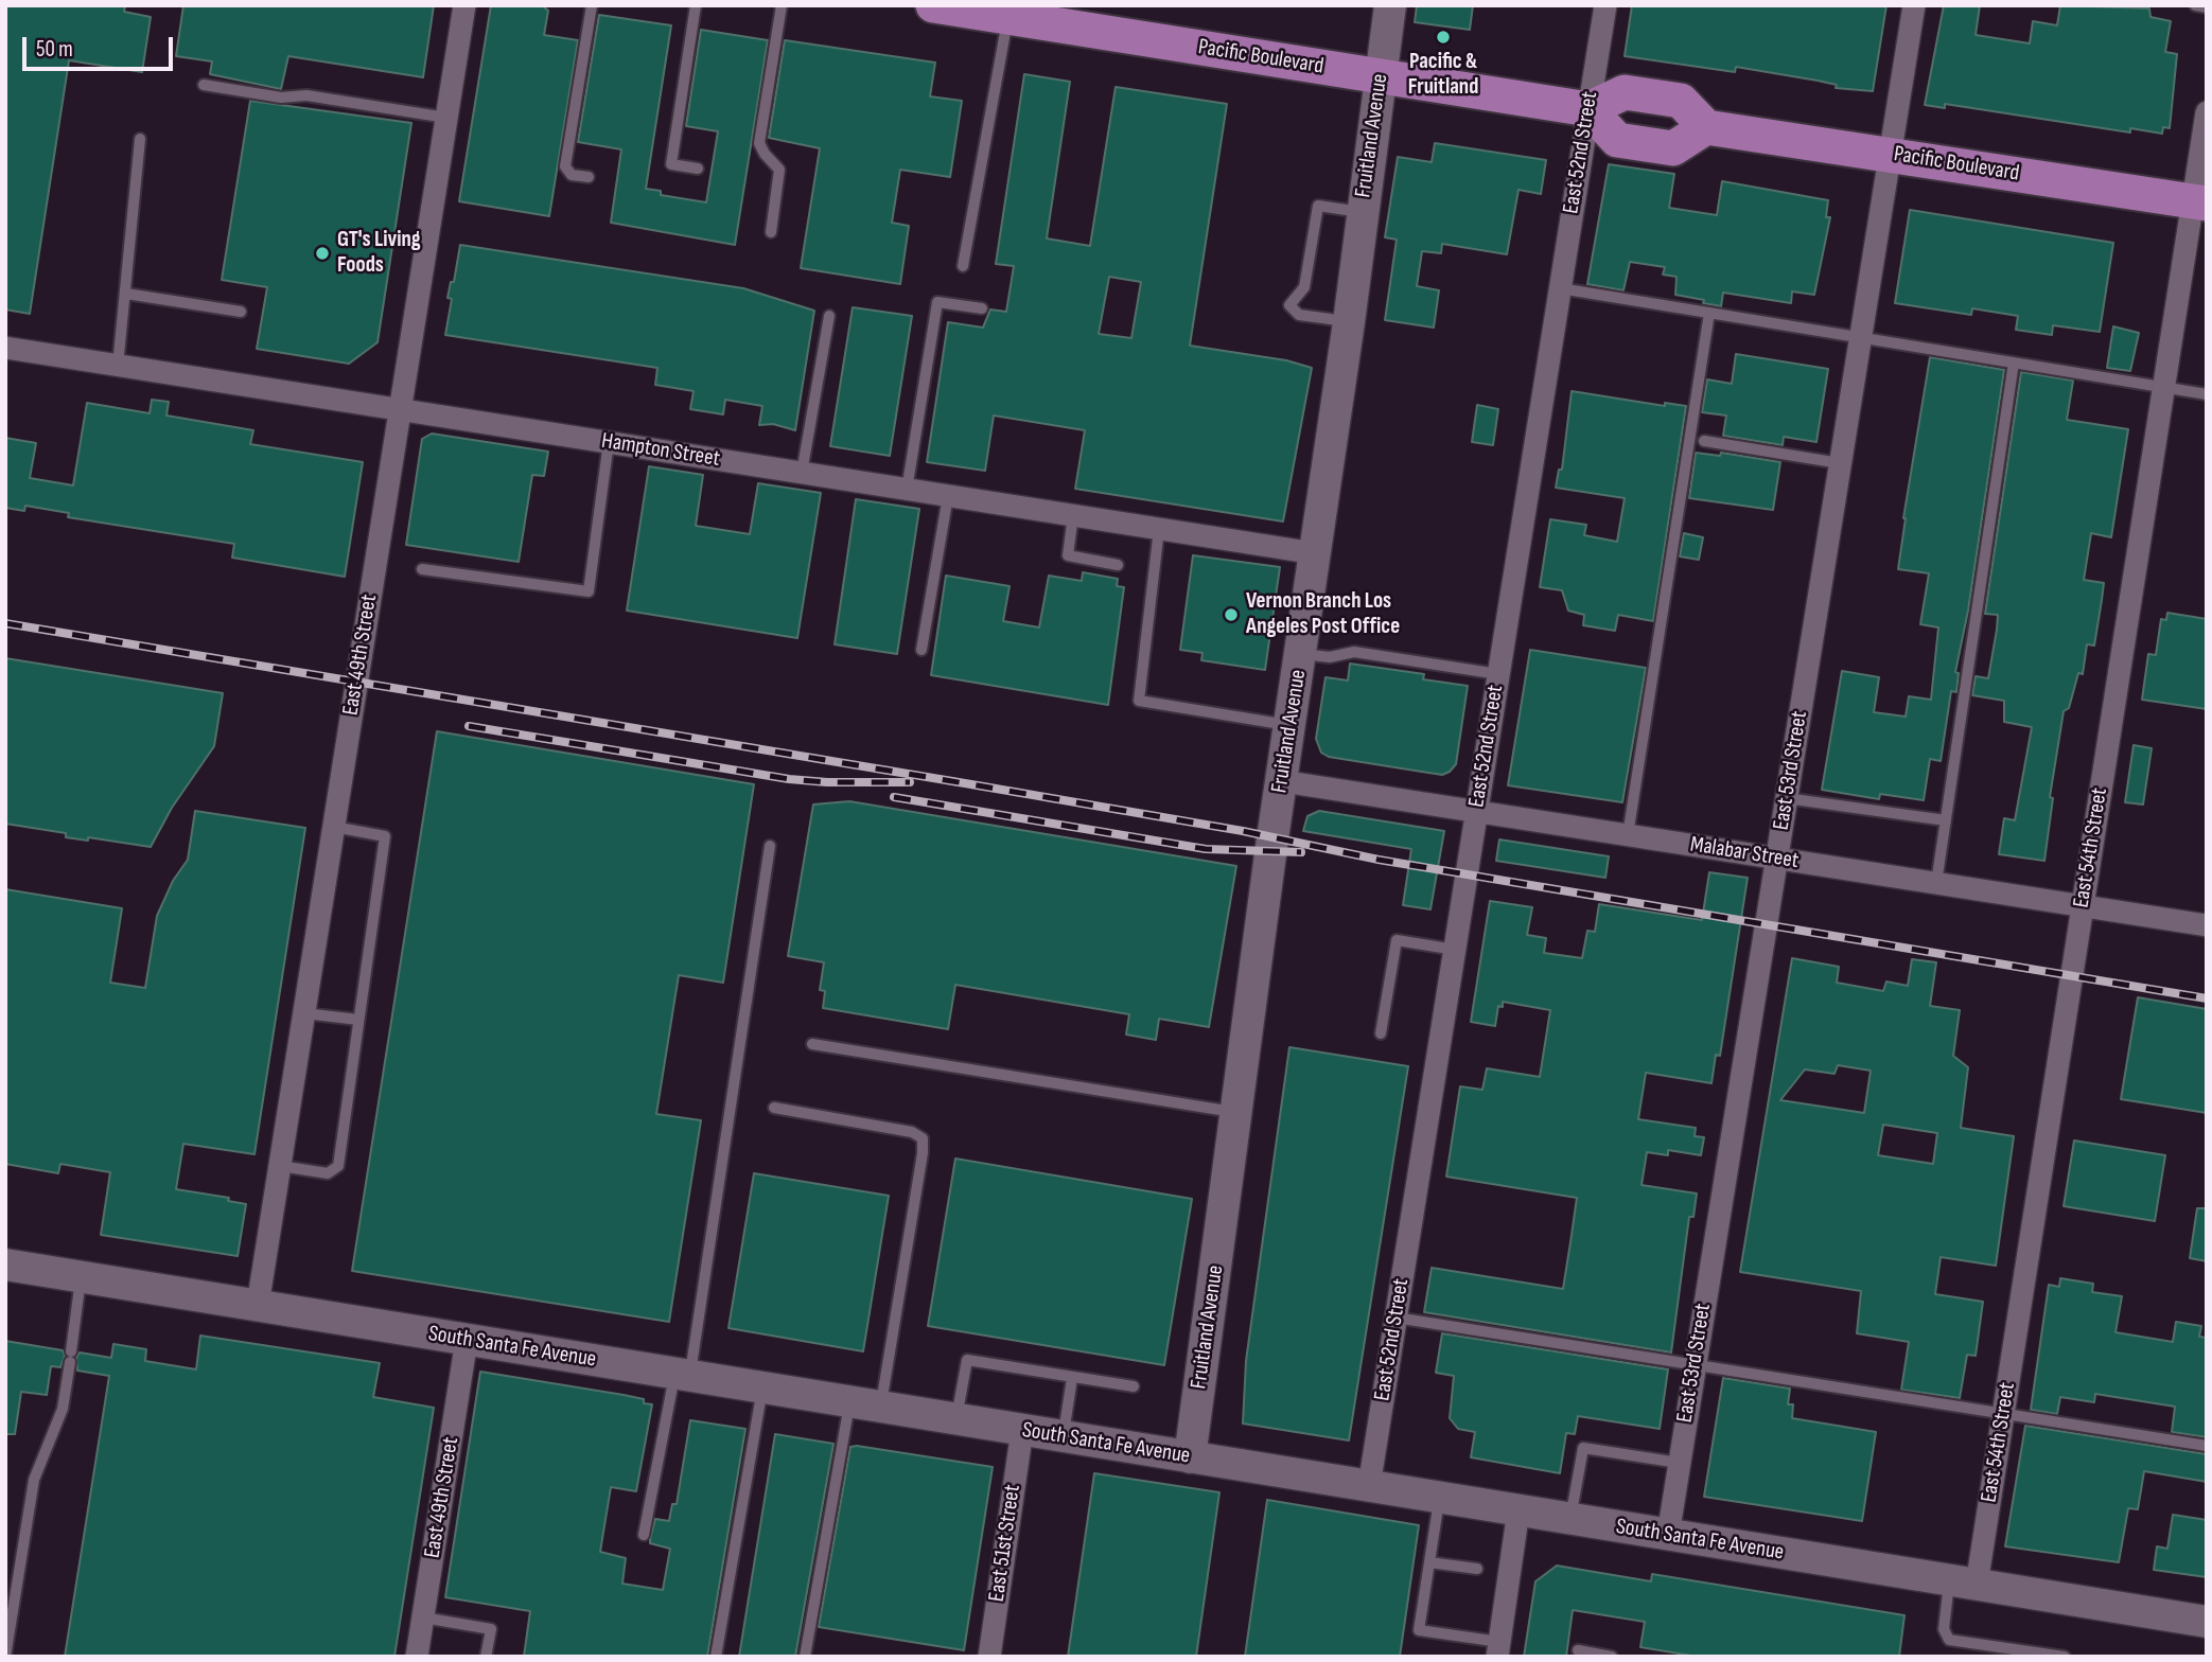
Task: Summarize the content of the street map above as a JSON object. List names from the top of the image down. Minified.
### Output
{"streets":{"main road":["Pacific Boulevard","Fruitland Avenue","South Santa Fe Avenue"],"street":["East 52nd Street","Hampton Street","East 49th Street","East 53rd Street","East 54th Street","Malabar Street","East 51st Street"]},"crossings":[["Pacific Boulevard","Fruitland Avenue"],["Pacific Boulevard","East 52nd Street"],["Pacific Boulevard","East 53rd Street"],["Pacific Boulevard","East 54th Street"],["Fruitland Avenue","Hampton Street"],["Fruitland Avenue","Malabar Street"],["Fruitland Avenue","South Santa Fe Avenue"],["East 52nd Street","Malabar Street"],["East 52nd Street","South Santa Fe Avenue"],["Hampton Street","East 49th Street"],["East 49th Street","South Santa Fe Avenue"],["East 53rd Street","Malabar Street"],["East 53rd Street","South Santa Fe Avenue"],["East 54th Street","Malabar Street"],["East 54th Street","South Santa Fe Avenue"],["South Santa Fe Avenue","East 51st Street"]],"places":["Pacific & Fruitland","GT's Living Foods","Vernon Branch Los Angeles Post Office"],"scale_bar":"50 m"}
